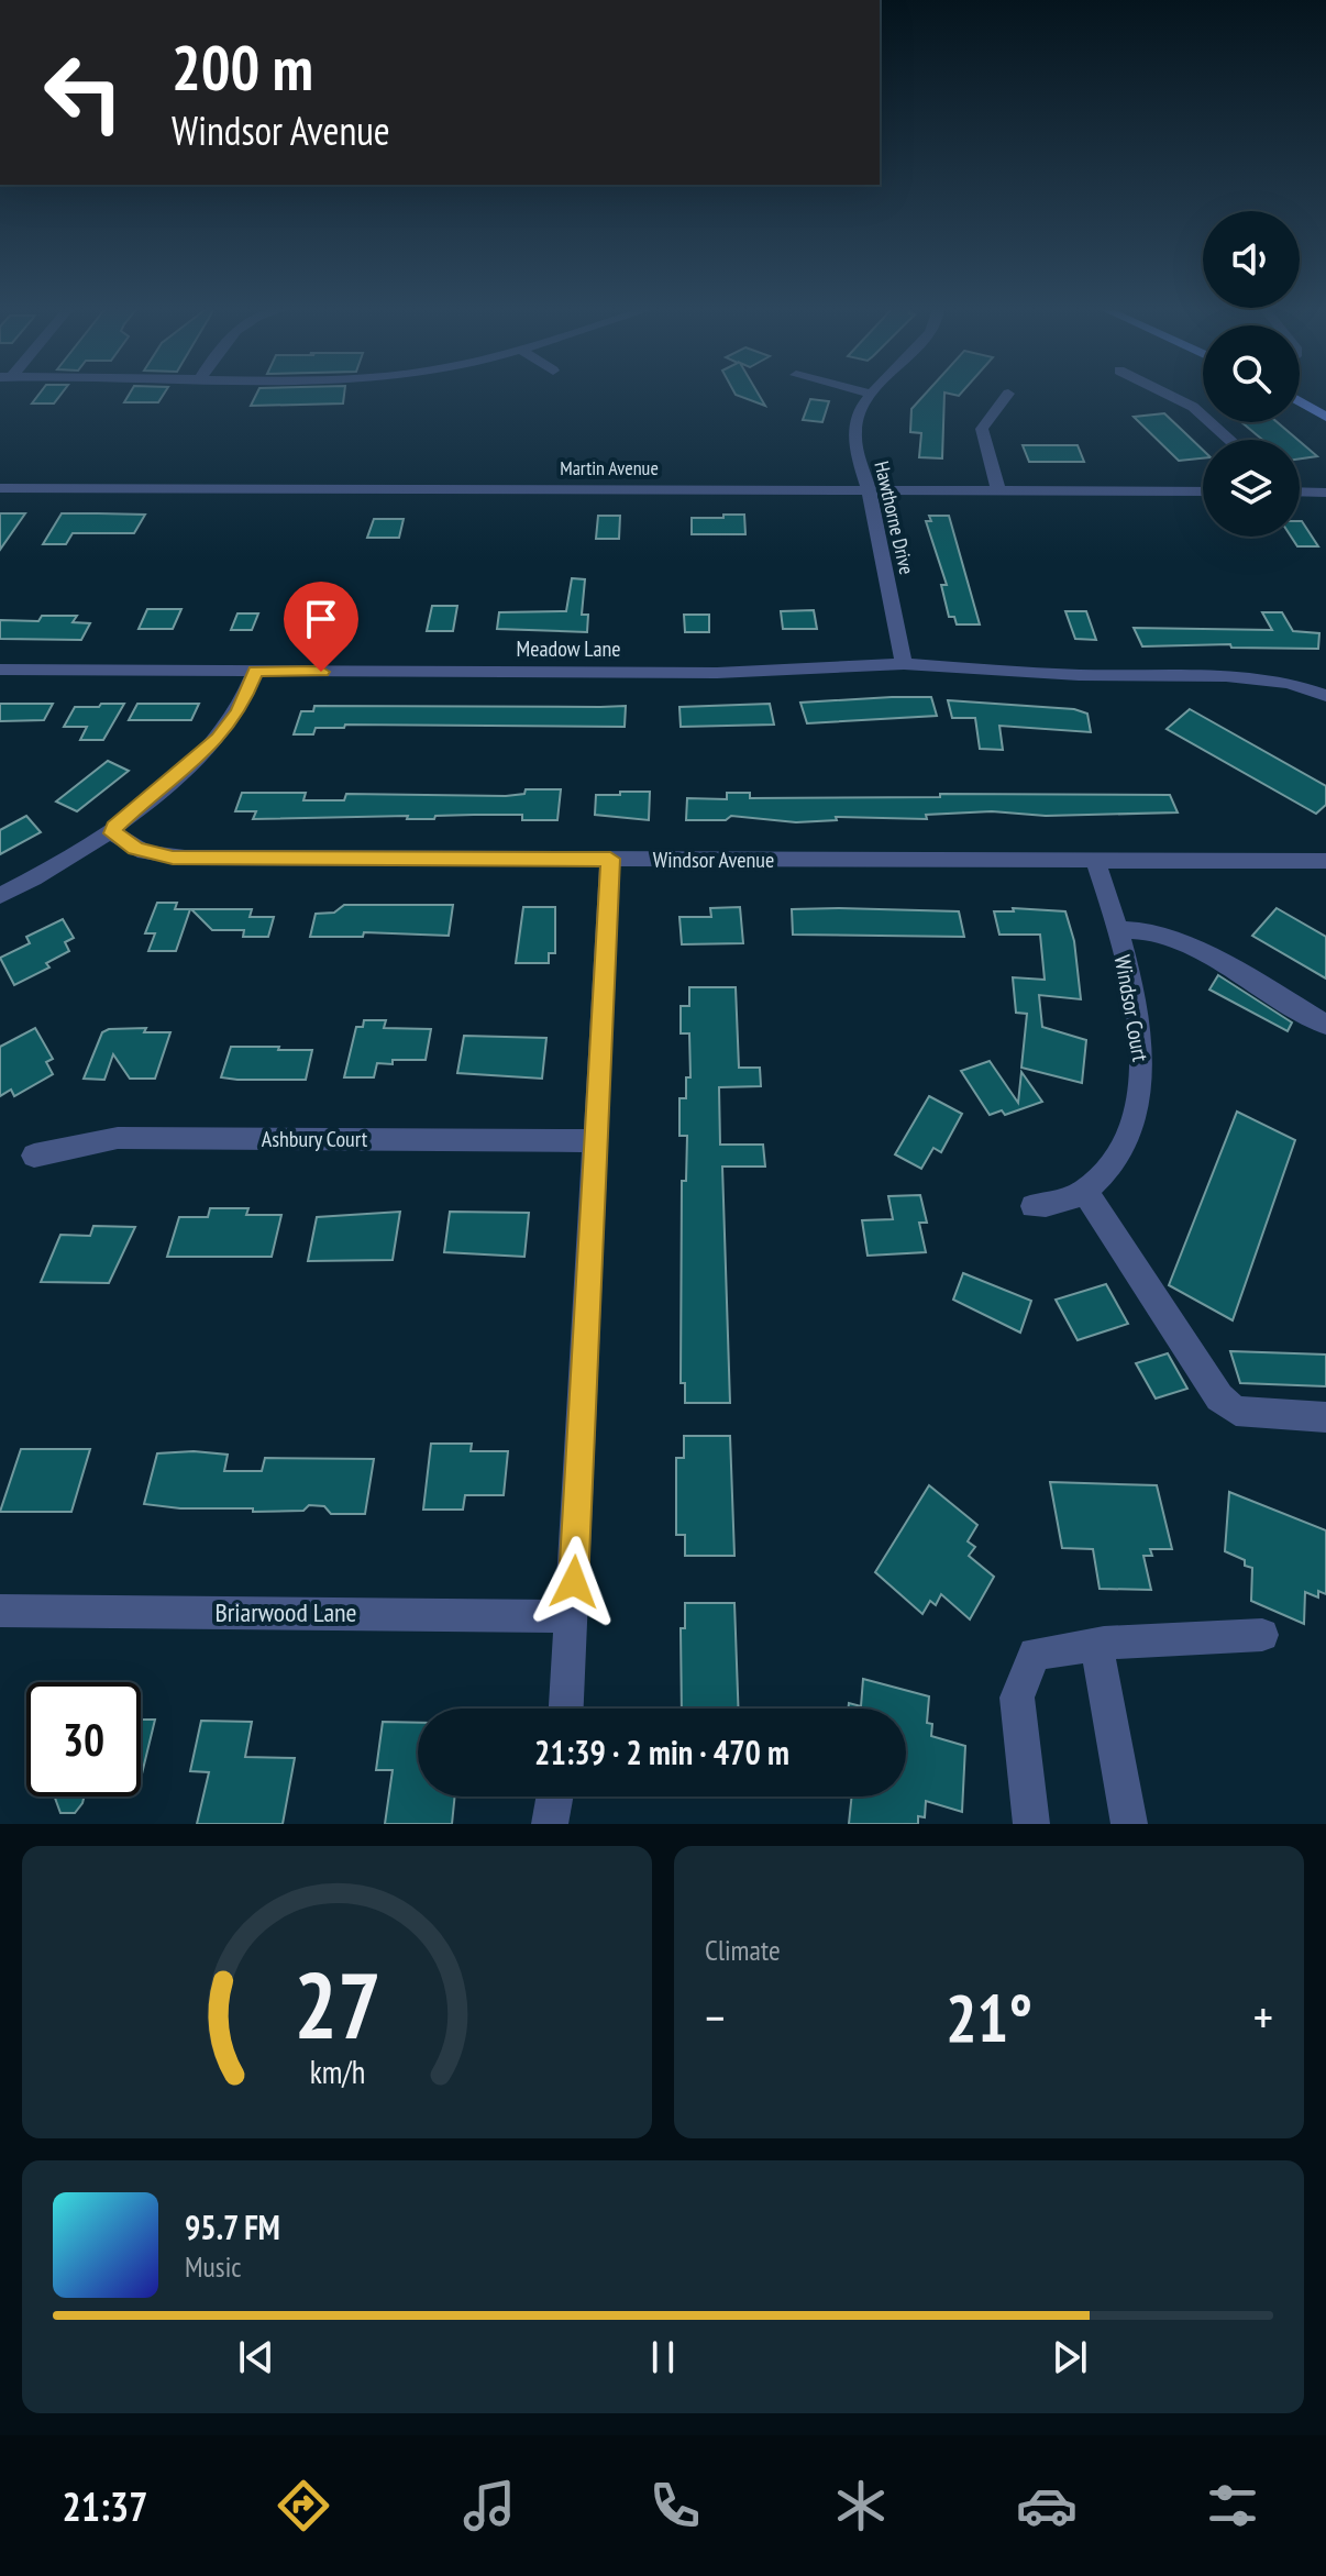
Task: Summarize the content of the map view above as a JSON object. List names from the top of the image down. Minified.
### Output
{"streets":{"street":["Martin Avenue","Hawthorne Drive","Meadow Lane","Windsor Avenue","Windsor Court","Ashbury Court","Briarwood Lane"]},"crossings":[["Martin Avenue","Hawthorne Drive"],["Hawthorne Drive","Meadow Lane"],["Windsor Avenue","Windsor Court"]],"page":{"turn":["200 m","Windsor Avenue"],"limit":"30","trip":"21:39 · 2 min · 470 m","tile":"Climate","heat":["−","21°","+"],"song":["95.7 FM","Music"],"tabs":"21:37","gauge":["27","km/h"]}}
